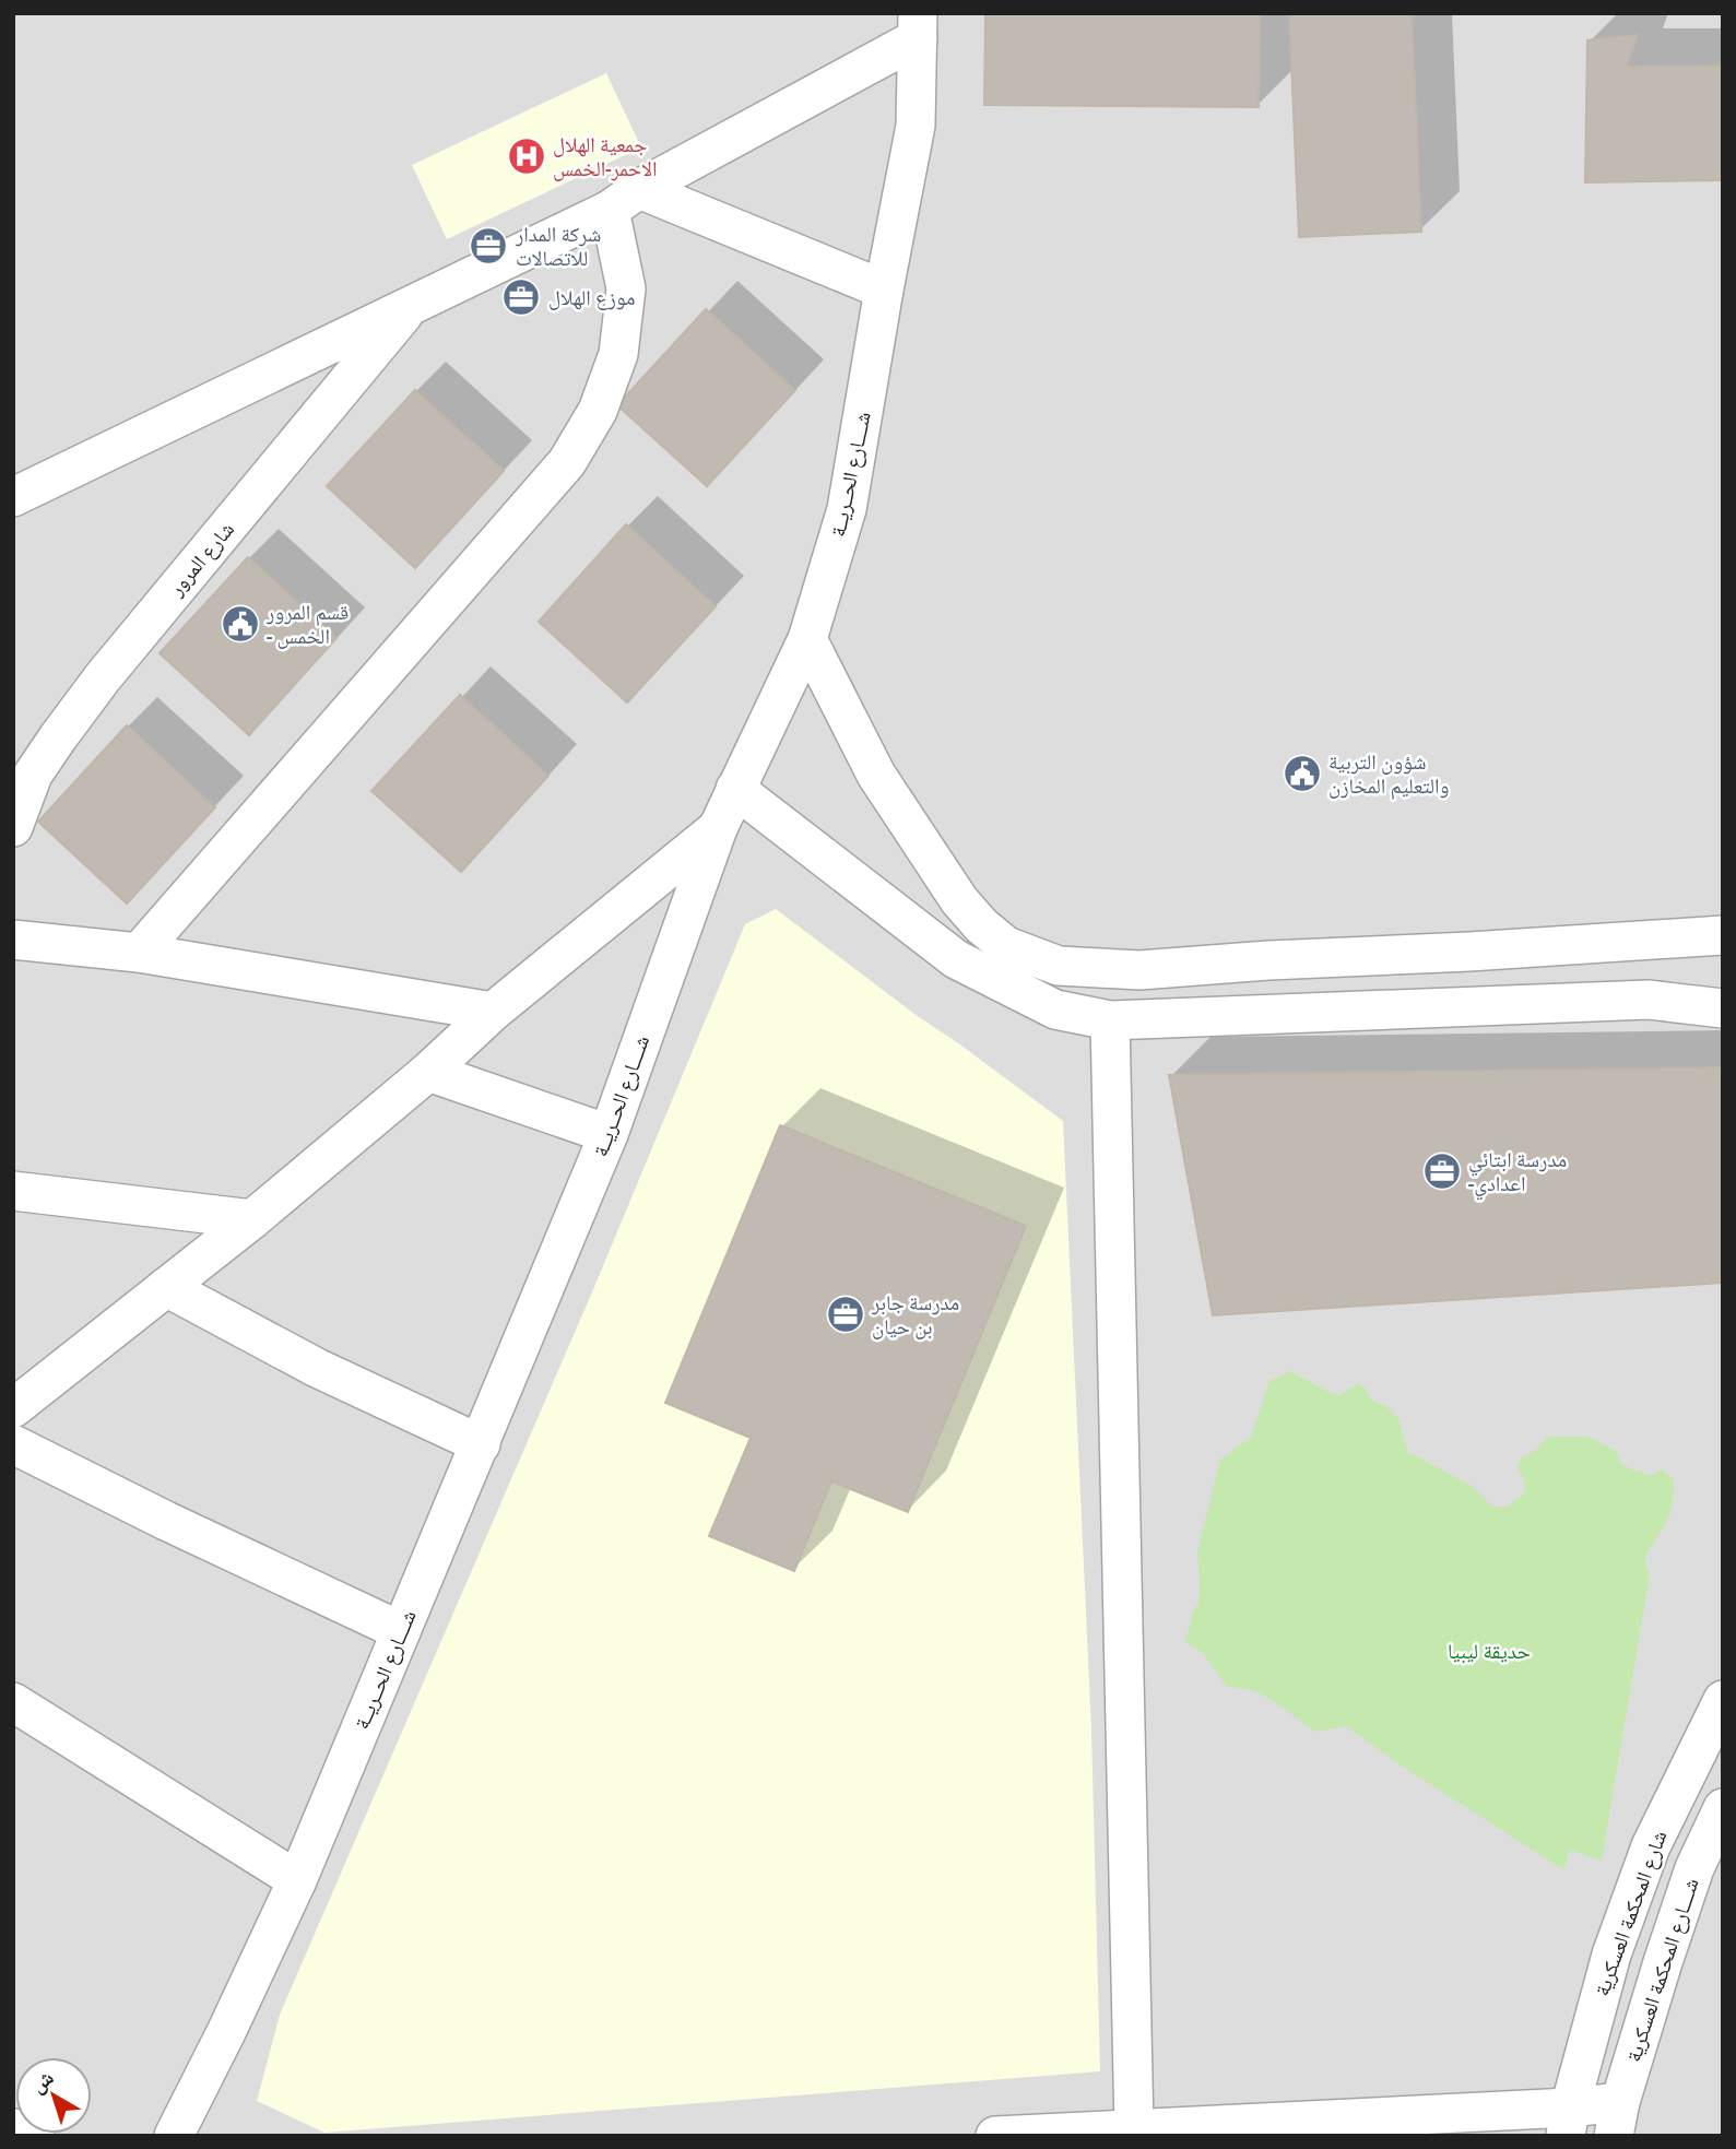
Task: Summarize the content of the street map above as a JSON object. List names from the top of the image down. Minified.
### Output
{"streets":{"street":["شــــارع الحــريــة","شارع المرور","شارع المحكمة العسكرية","شــــارع المحكمة العسكرية"]},"crossings":[["شــــارع الحــريــة","شارع المرور"]],"parks":["حديقة ليبيا"],"places":{"hospital":["جمعية الهلال الاحمر-الخمس"],"office":["شركة المدار للاتصالات","موزع الهلال","مدرسة ابتائي -اعدادي","مدرسة جابر بن حيان"],"public building":["قسم المرور - الخمس","شؤون التربية والتعليم المخازن"]},"north":"top left"}
